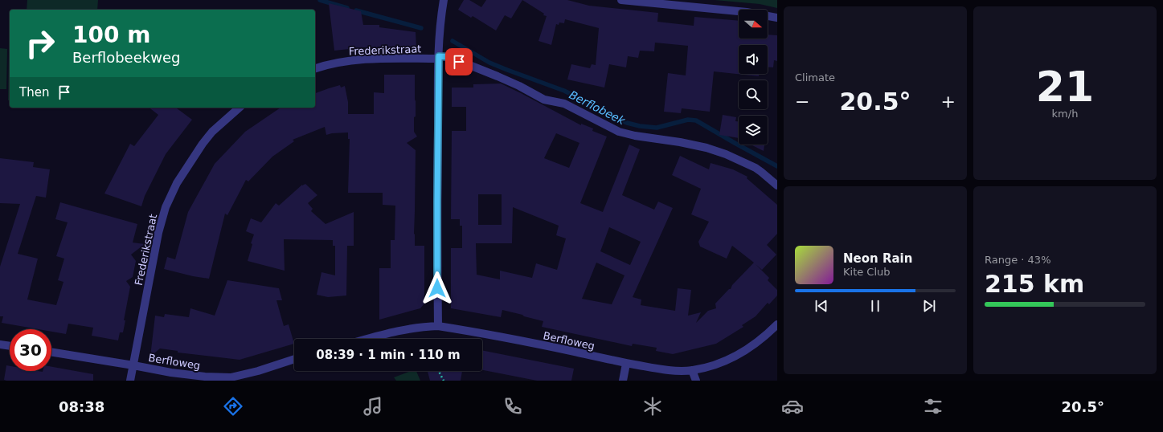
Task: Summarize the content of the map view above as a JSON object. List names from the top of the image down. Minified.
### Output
{"streets":{"street":["Frederikstraat","Berfloweg"]},"crossings":[["Frederikstraat","Berfloweg"]],"water":["Berflobeek"],"north":"right","page":{"tile":["Climate",["21","km/h"],["Range · 43%","215 km"]],"turn":["100 m","Berflobeekweg"],"then":"Then","heat":["−","20.5°","+"],"song":["Neon Rain","Kite Club"],"limit":"30","trip":"08:39 · 1 min · 110 m","tabs":["08:38","20.5°"]}}
